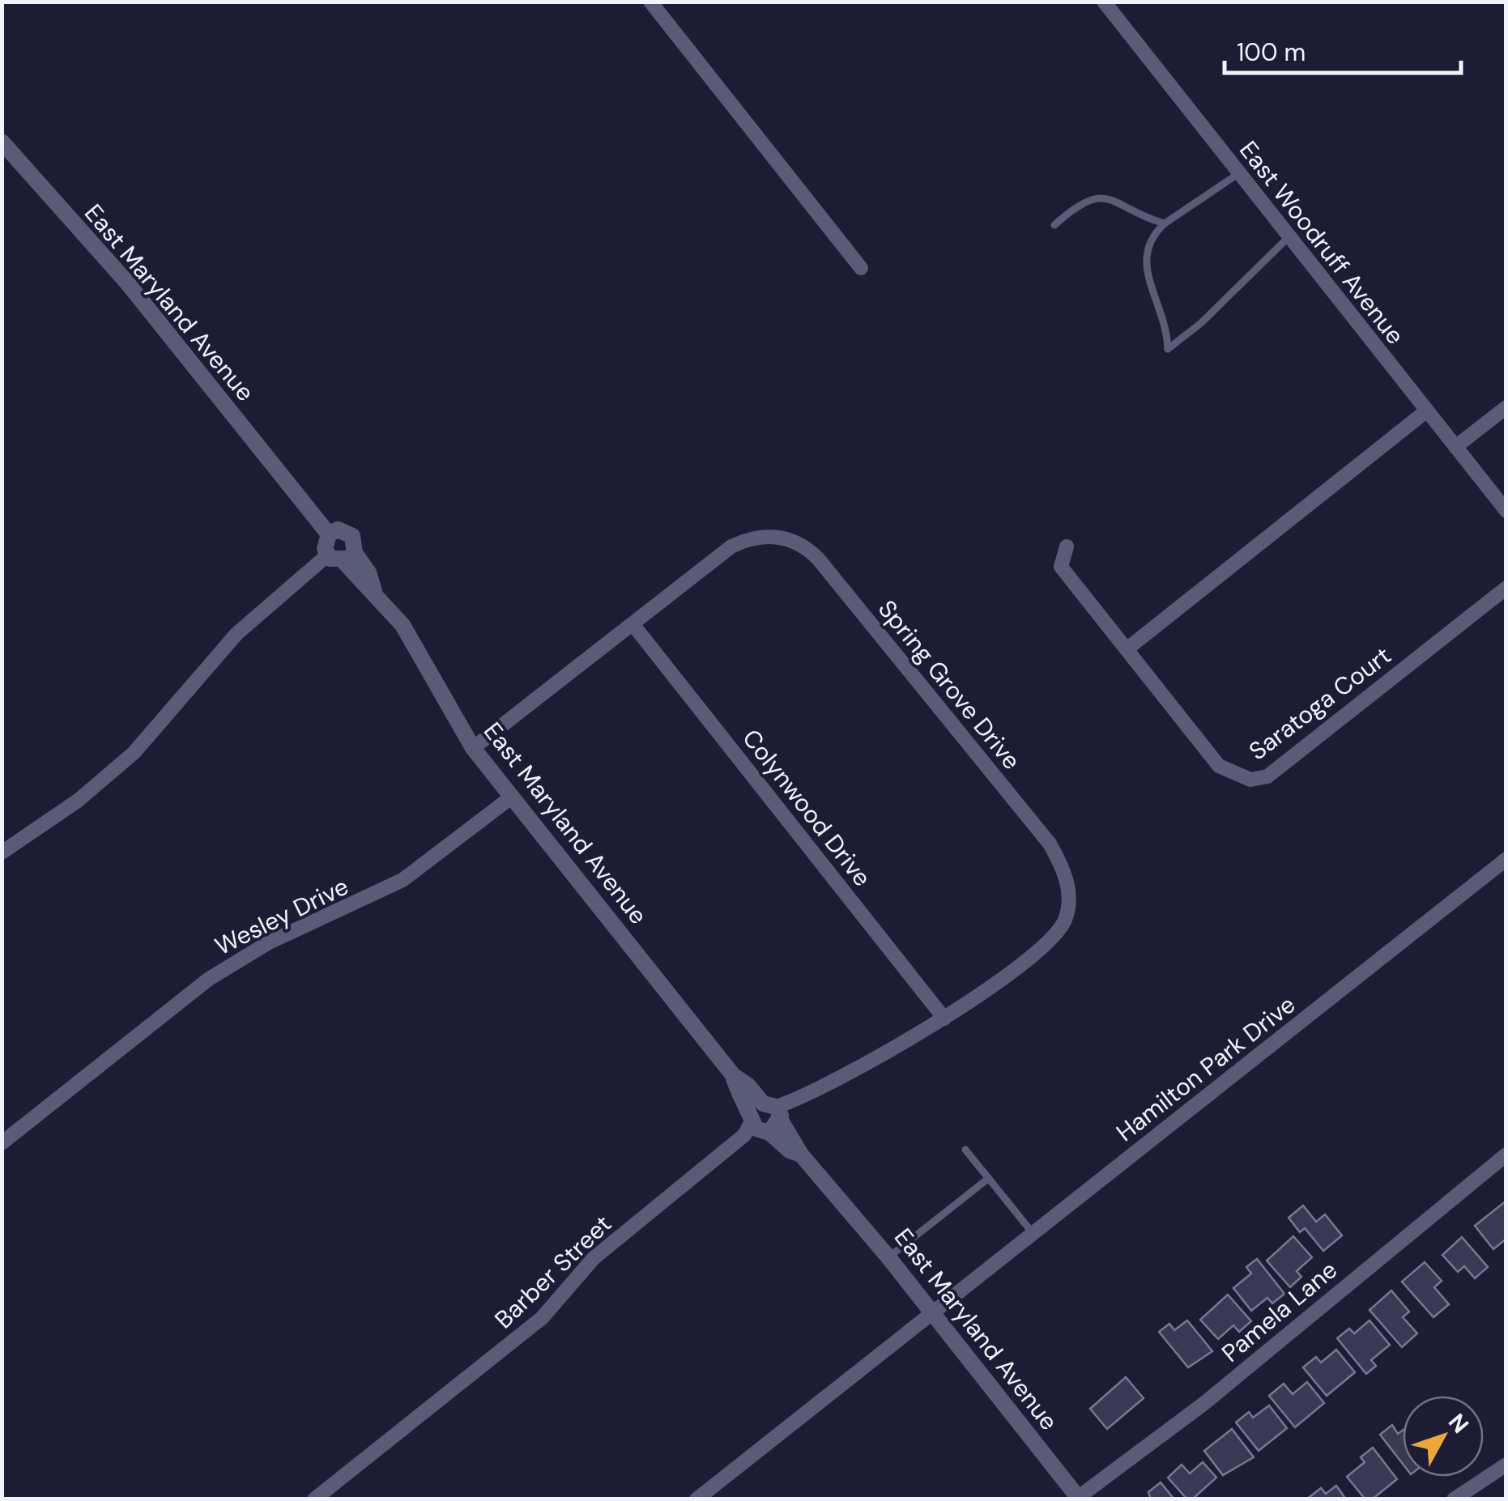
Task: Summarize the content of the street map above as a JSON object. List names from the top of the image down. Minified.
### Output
{"streets":{"street":["East Woodruff Avenue","East Maryland Avenue","Spring Grove Drive","Saratoga Court","Colynwood Drive","Wesley Drive","Hamilton Park Drive","Barber Street","Pamela Lane"]},"crossings":[["East Maryland Avenue","Spring Grove Drive"],["East Maryland Avenue","Wesley Drive"],["East Maryland Avenue","Hamilton Park Drive"],["East Maryland Avenue","Barber Street"],["East Maryland Avenue","Pamela Lane"],["Spring Grove Drive","Colynwood Drive"],["Spring Grove Drive","Barber Street"]],"scale_bar":"100 m","north":"top right"}
